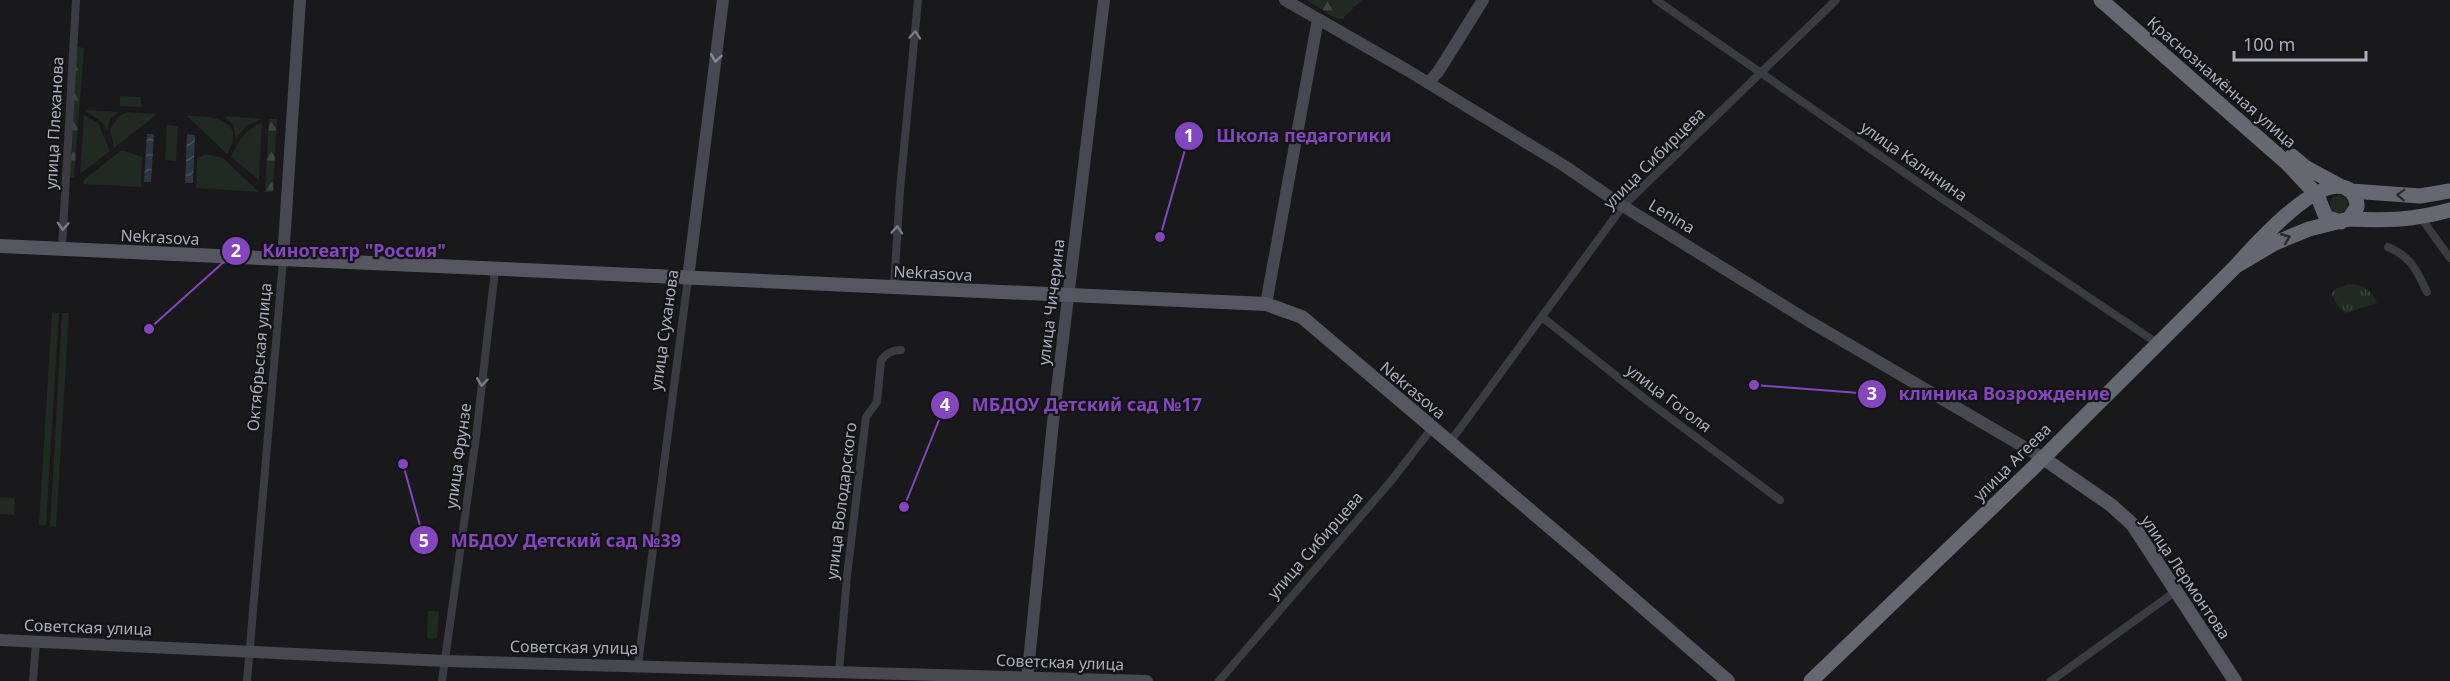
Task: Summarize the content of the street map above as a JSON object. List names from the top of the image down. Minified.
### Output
{"streets":{"highway":["Краснознамённая улица","улица Агеева"],"main road":["Lenina","Nekrasova","улица Чичерина","улица Суханова","Октябрьская улица","улица Лермонтова","Советская улица"],"street":["улица Плеханова","улица Сибирцева","улица Калинина","улица Гоголя","улица Фрунзе","улица Володарского"]},"crossings":[["Краснознамённая улица","улица Агеева"],["улица Плеханова","Nekrasova"],["улица Сибирцева","улица Калинина"],["улица Сибирцева","Lenina"],["улица Сибирцева","Nekrasova"],["улица Сибирцева","улица Гоголя"],["улица Калинина","улица Агеева"],["Lenina","улица Агеева"],["Lenina","улица Лермонтова"],["Nekrasova","улица Чичерина"],["Nekrasova","улица Суханова"],["Nekrasova","Октябрьская улица"],["Nekrasova","улица Фрунзе"],["улица Чичерина","Советская улица"],["улица Суханова","Советская улица"],["Октябрьская улица","Советская улица"],["улица Фрунзе","Советская улица"],["улица Агеева","улица Лермонтова"],["улица Володарского","Советская улица"]],"one_way":["улица Плеханова","улица Суханова","улица Фрунзе"],"places":["Школа педагогики","Кинотеатр \"Россия\"","клиника Возрождение","МБДОУ Детский сад №39","МБДОУ Детский сад №17"],"scale_bar":"100 m"}
